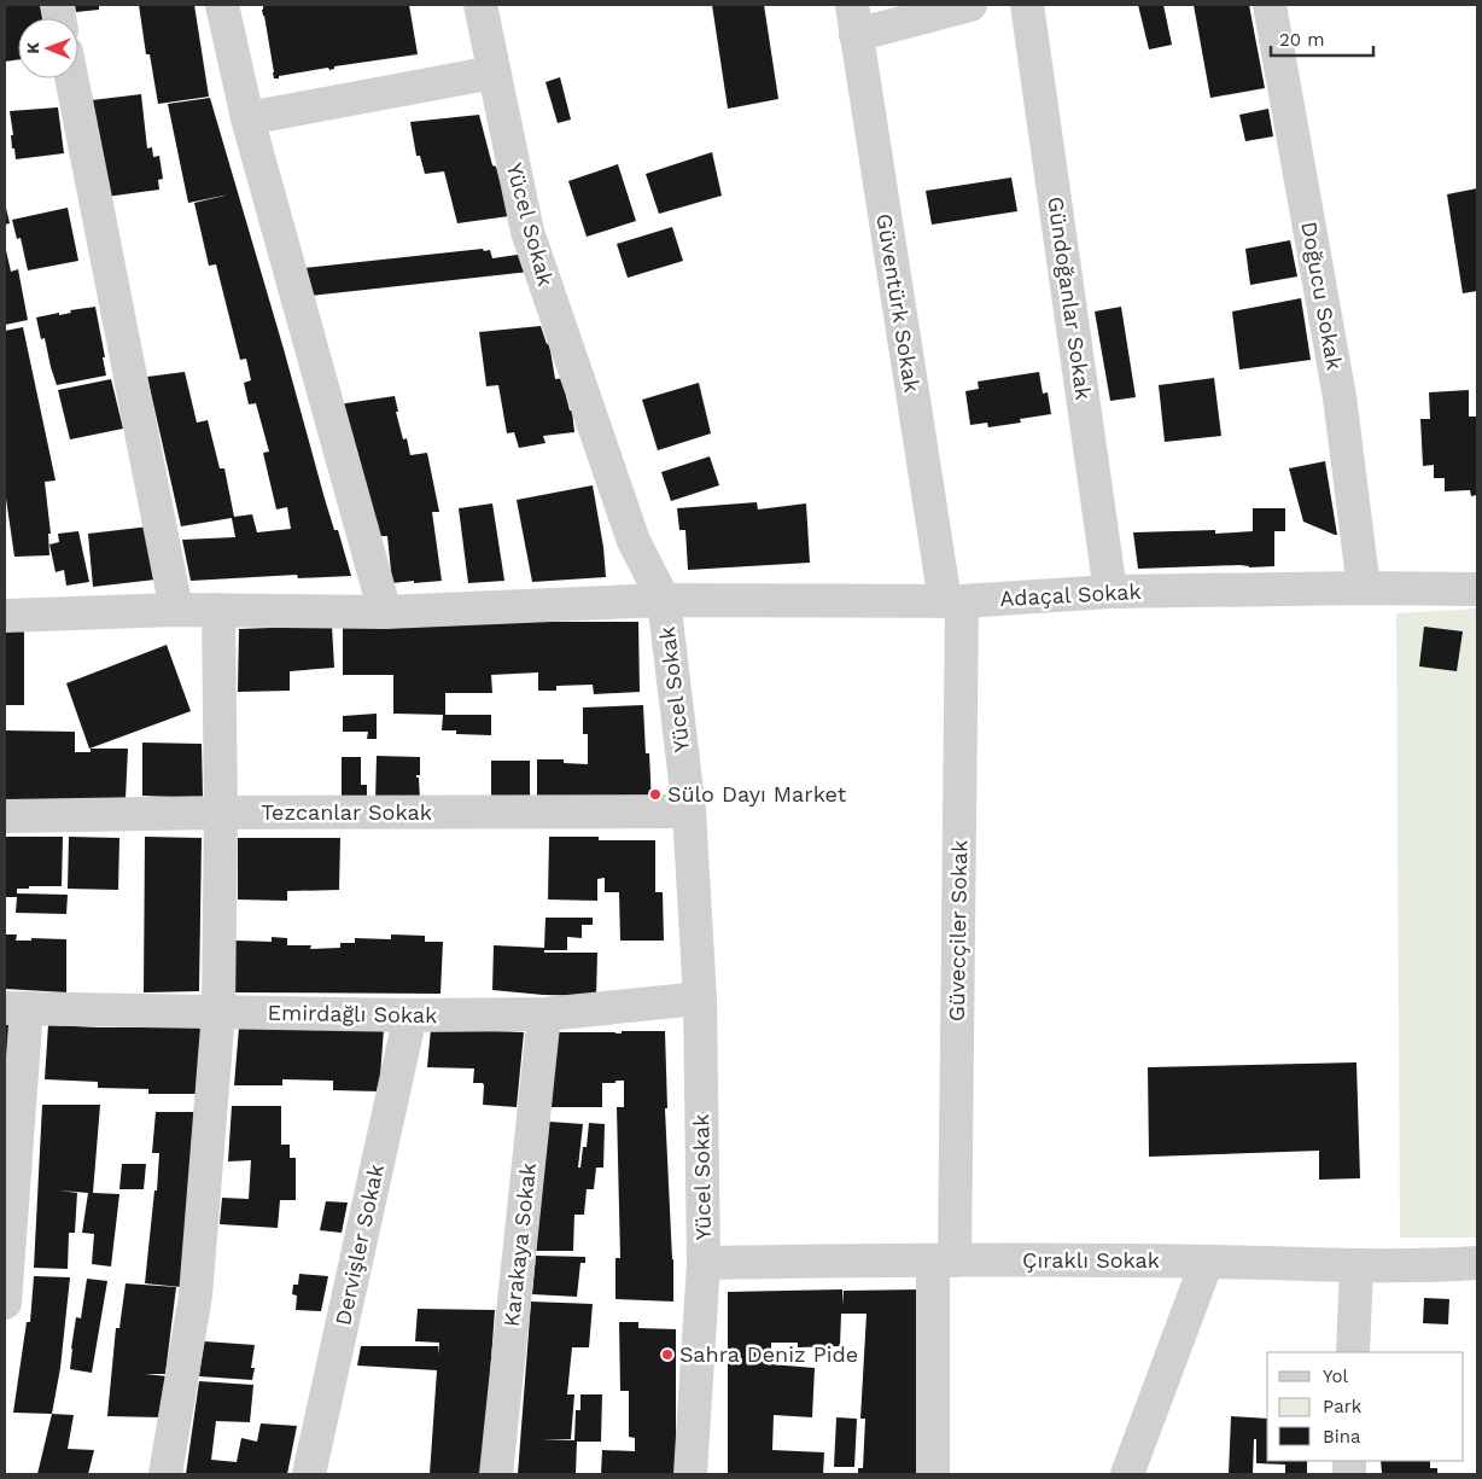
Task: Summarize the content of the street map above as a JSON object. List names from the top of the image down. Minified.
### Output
{"streets":{"street":["Yücel Sokak","Doğucu Sokak","Gündoğanlar Sokak","Güventürk Sokak","Adaçal Sokak","Tezcanlar Sokak","Güvecçiler Sokak","Emirdağlı Sokak","Dervişler Sokak","Karakaya Sokak","Çıraklı Sokak"]},"crossings":[["Yücel Sokak","Adaçal Sokak"],["Yücel Sokak","Tezcanlar Sokak"],["Yücel Sokak","Emirdağlı Sokak"],["Yücel Sokak","Çıraklı Sokak"],["Doğucu Sokak","Adaçal Sokak"],["Gündoğanlar Sokak","Adaçal Sokak"],["Güventürk Sokak","Adaçal Sokak"],["Güventürk Sokak","Güvecçiler Sokak"],["Adaçal Sokak","Güvecçiler Sokak"],["Güvecçiler Sokak","Çıraklı Sokak"],["Emirdağlı Sokak","Dervişler Sokak"],["Emirdağlı Sokak","Karakaya Sokak"]],"places":["Sülo Dayı Market","Sahra Deniz Pide"],"legend":["Yol","Park","Bina"],"scale_bar":"20 m","north":"left"}
